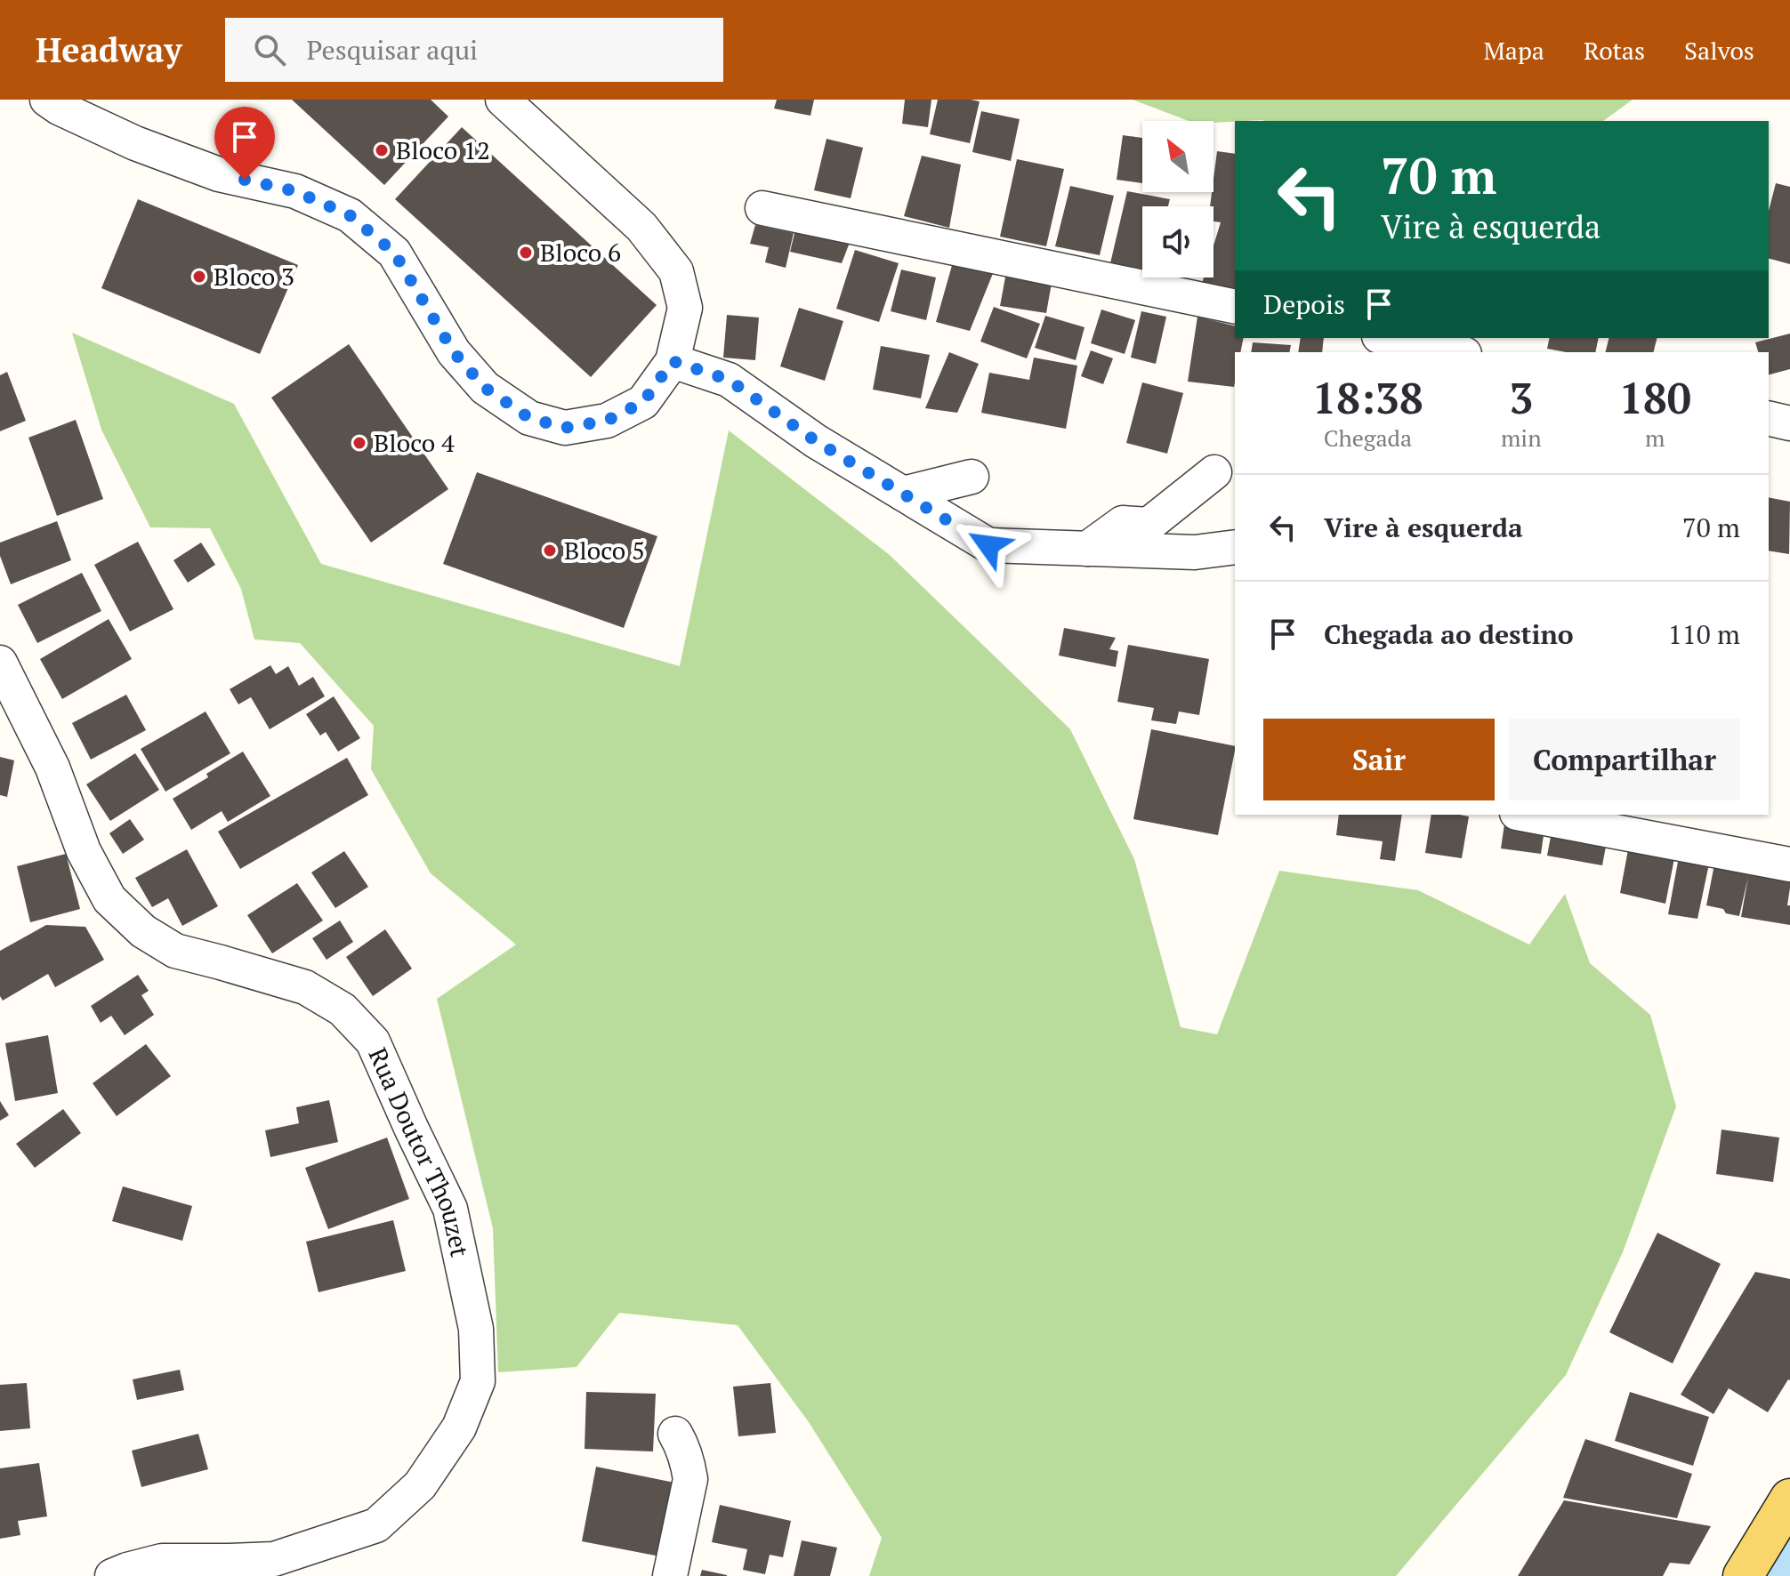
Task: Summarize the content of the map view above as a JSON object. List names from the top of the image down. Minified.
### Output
{"streets":{"street":["Rua Doutor Thouzet"]},"places":["Bloco 12","Bloco 6","Bloco 3","Bloco 4","Bloco 5"],"north":"top left","page":{"header":"Headway","search":"Pesquisar aqui","nav":["Mapa","Rotas","Salvos"],"turn":["70 m","Vire à esquerda"],"then":"Depois","eta":["18:38","Chegada","3","min","180","m"],"list":[{"name":"Vire à esquerda","value":"70 m"},{"name":"Chegada ao destino","value":"110 m"}],"buttons":["Sair","Compartilhar"]}}
